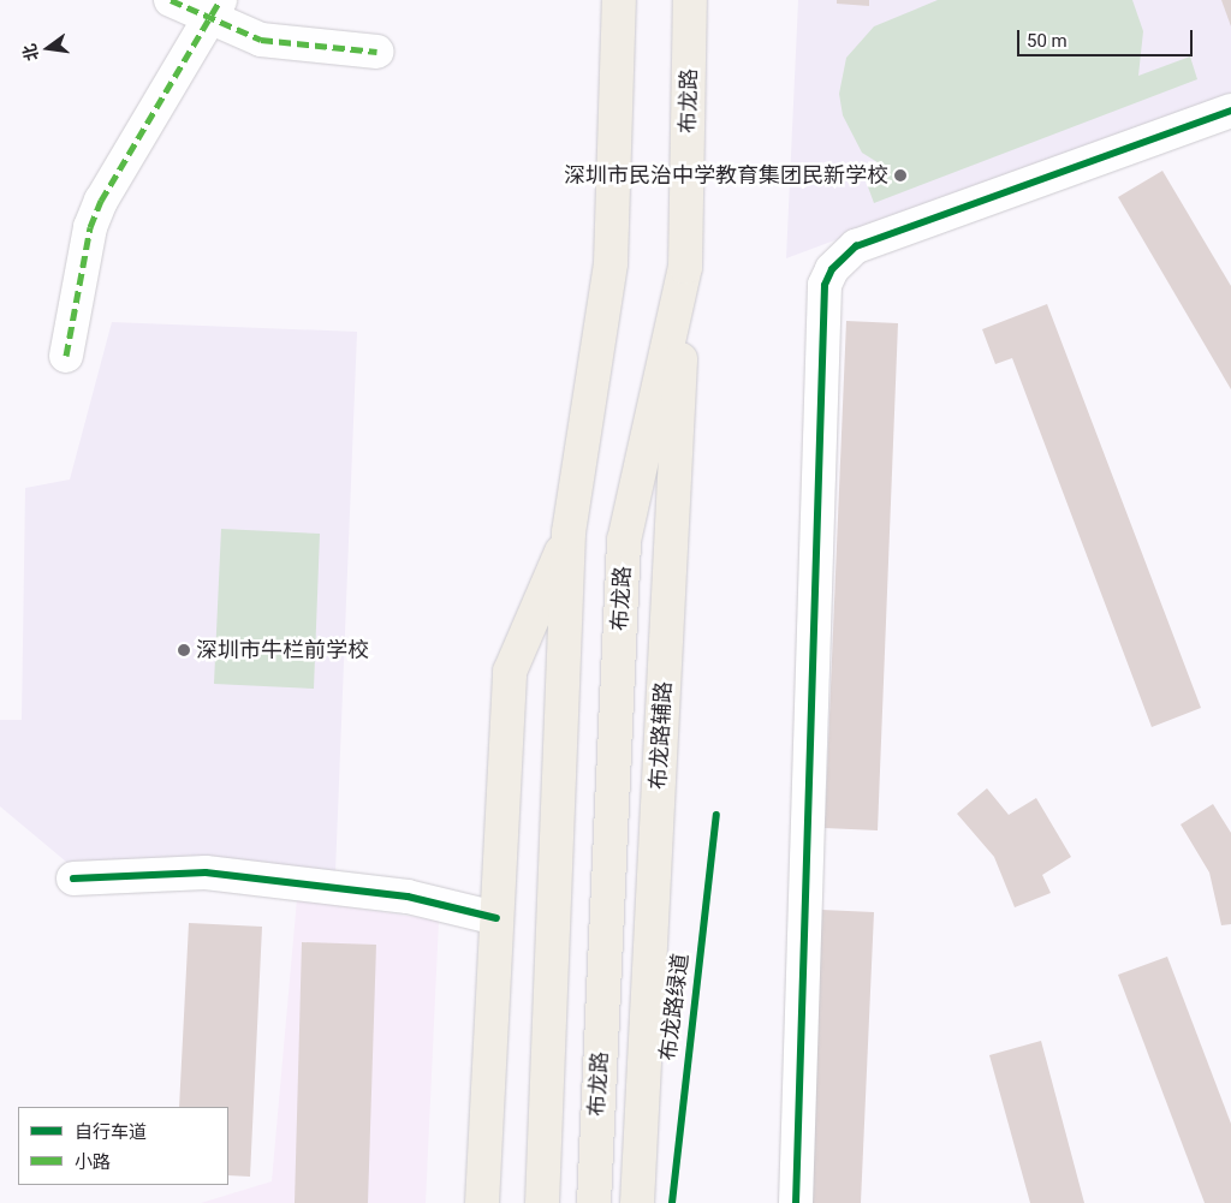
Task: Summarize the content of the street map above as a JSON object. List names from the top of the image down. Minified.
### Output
{"streets":{"main road":["布龙路","布龙路辅路"],"cycle path":["布龙路绿道"]},"crossings":[["布龙路","布龙路辅路"]],"places":["深圳市民治中学教育集团民新学校","深圳市牛栏前学校"],"legend":["自行车道","小路"],"scale_bar":"50 m","north":"left"}
